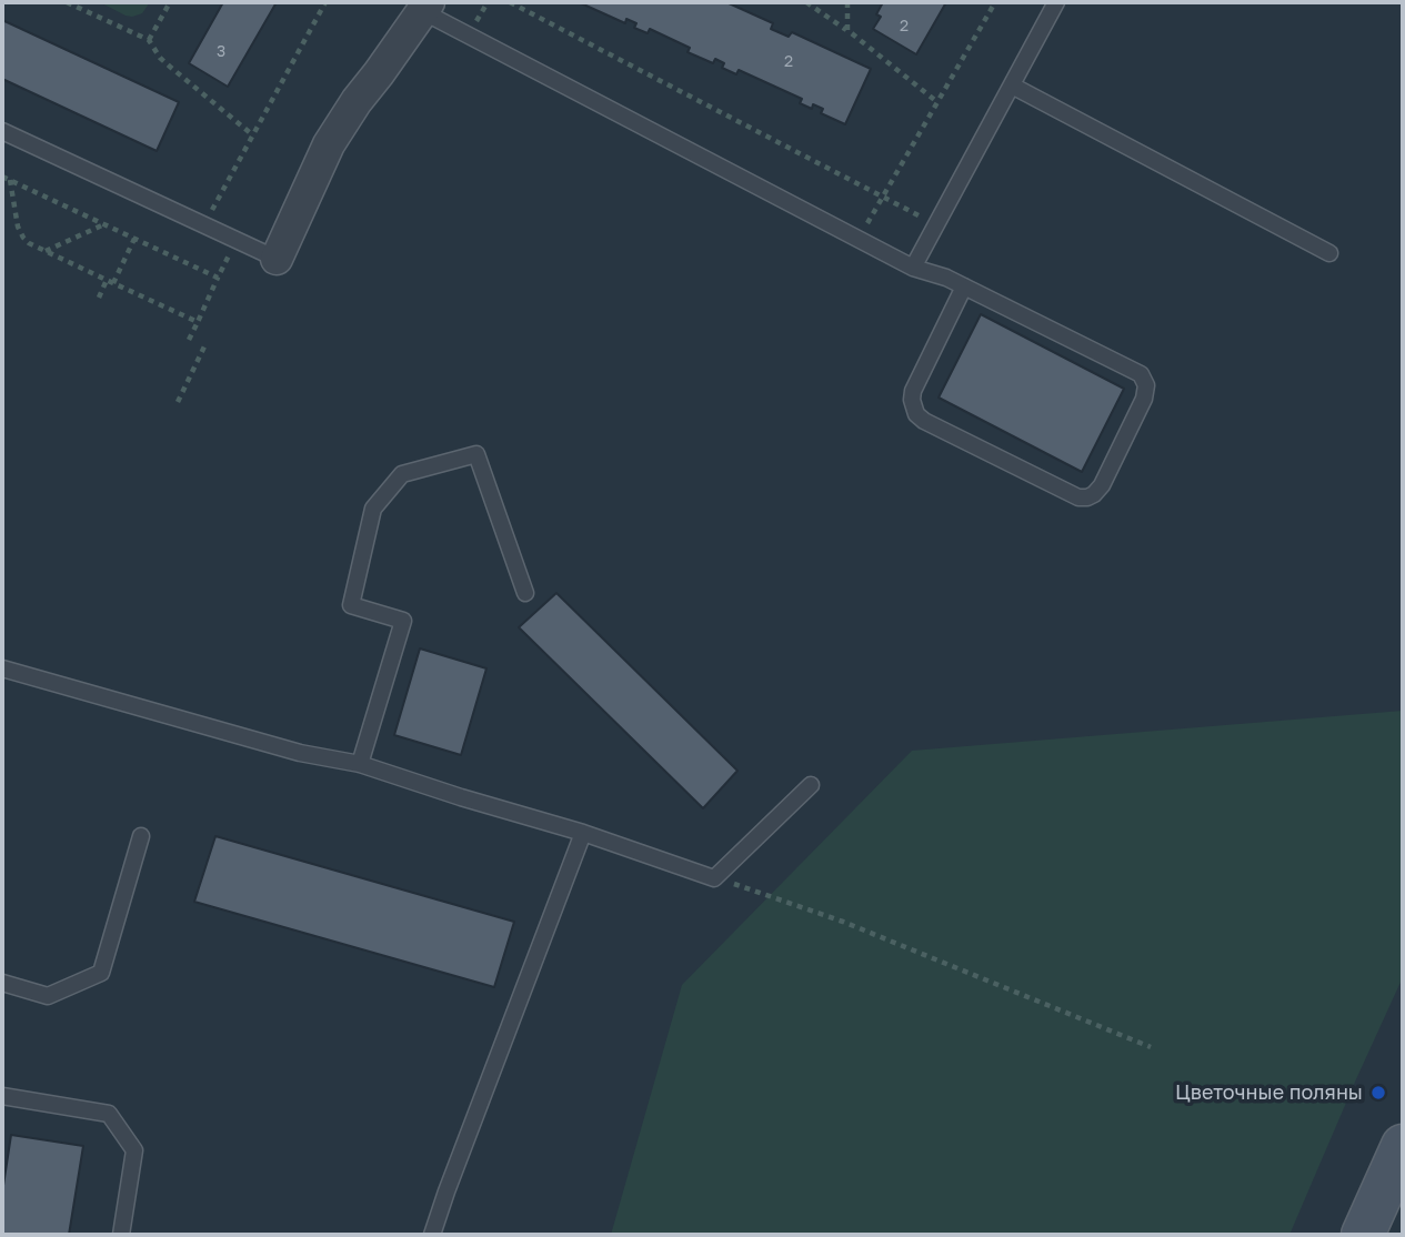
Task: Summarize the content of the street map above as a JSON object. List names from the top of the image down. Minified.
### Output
{"places":["Цветочные поляны"],"house_numbers":["2","3","2"]}
